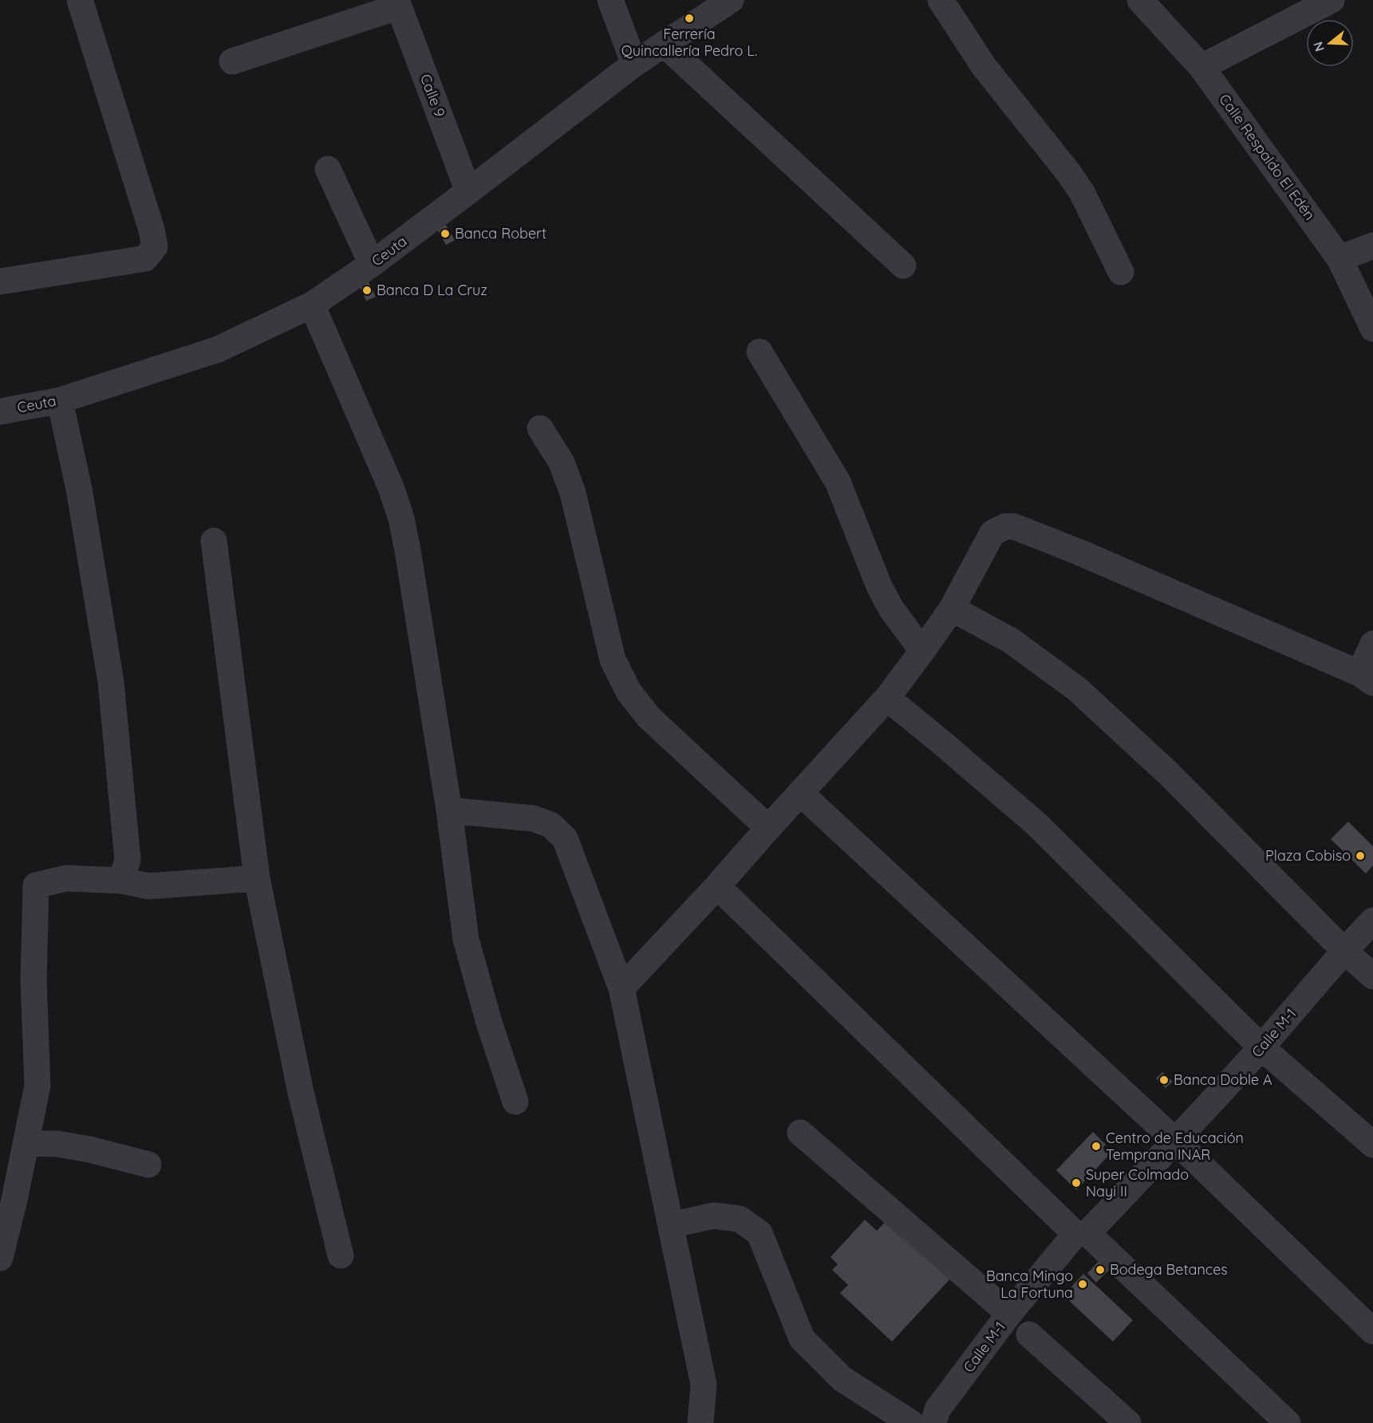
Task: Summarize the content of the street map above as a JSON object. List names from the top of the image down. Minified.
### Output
{"streets":{"street":["Calle 9","Calle Respaldo El Edén","Ceuta","Calle M-1"]},"crossings":[["Calle 9","Ceuta"]],"places":["Ferrería Quincallería Pedro L.","Banca Robert","Banca D La Cruz","Plaza Cobiso","Banca Doble A","Centro de Educación Temprana INAR","Super Colmado Nayi II","Bodega Betances","Banca Mingo La Fortuna"],"north":"left"}
